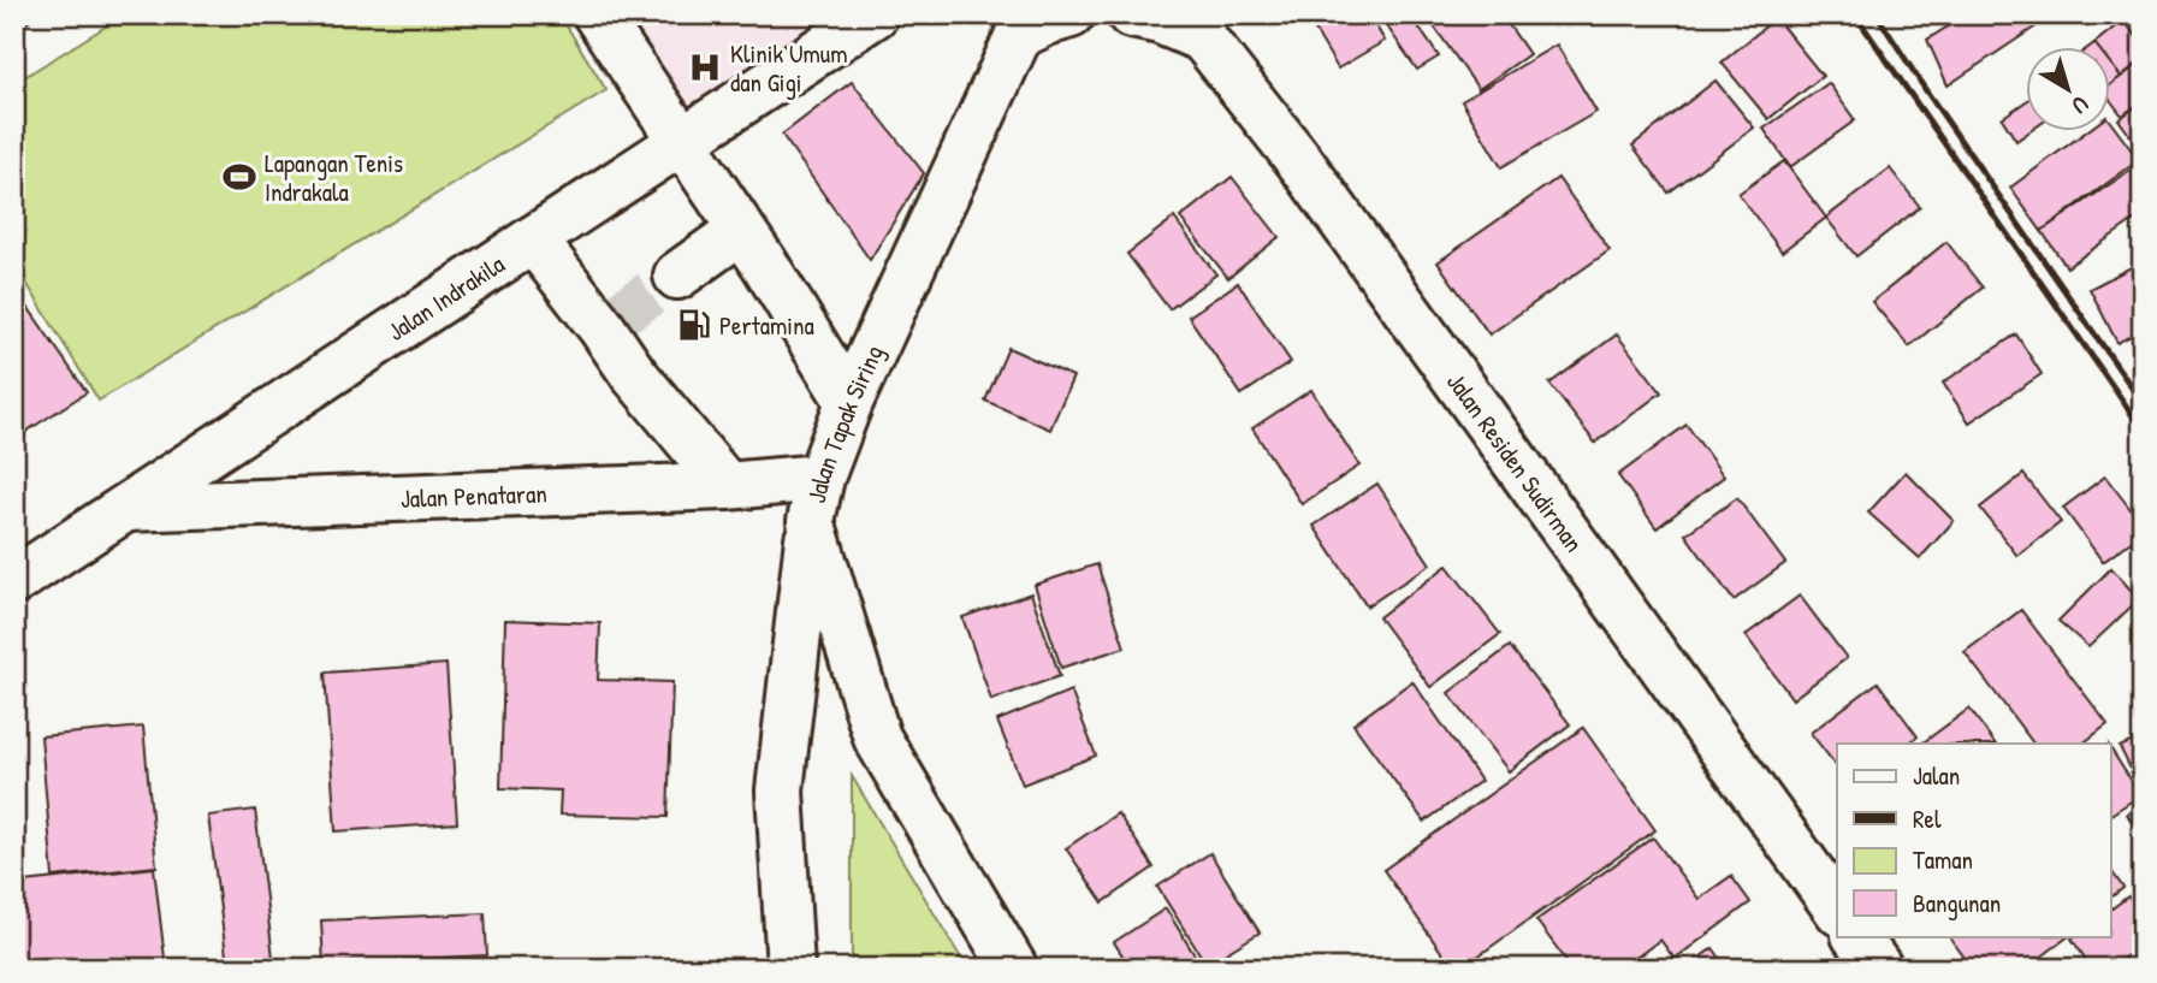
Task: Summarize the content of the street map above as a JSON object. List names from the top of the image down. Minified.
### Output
{"streets":{"street":["Jalan Indrakila","Jalan Tapak Siring","Jalan Residen Sudirman","Jalan Penataran"]},"crossings":[["Jalan Indrakila","Jalan Penataran"],["Jalan Tapak Siring","Jalan Penataran"]],"places":{"hospital":["Klinik Umum dan Gigi"],"sports":["Lapangan Tenis Indrakala"],"fuel station":["Pertamina"]},"legend":["Jalan","Rel","Taman","Bangunan"],"north":"bottom right"}
